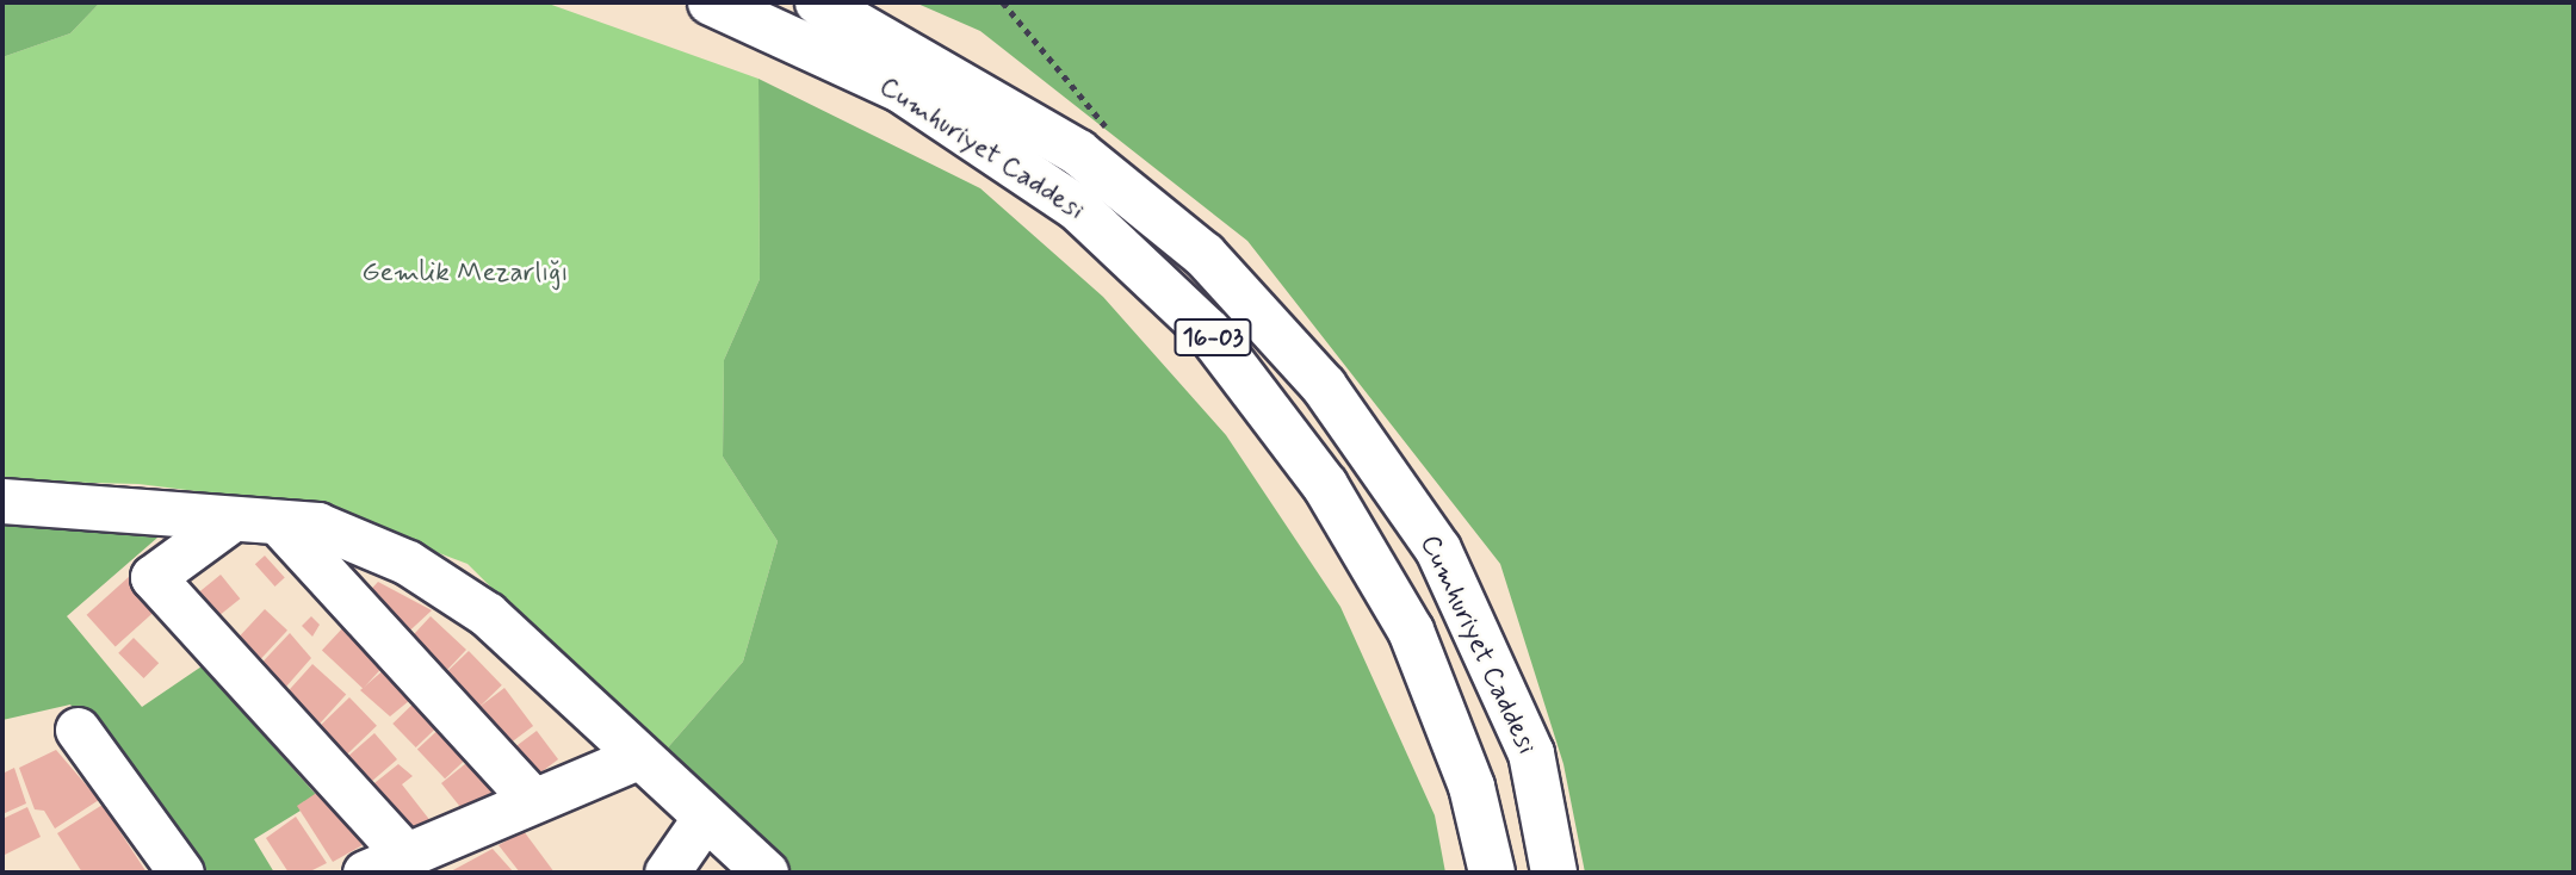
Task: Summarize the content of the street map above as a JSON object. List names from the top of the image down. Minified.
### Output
{"streets":{"main road":["Cumhuriyet Caddesi","16-03"]},"parks":["Gemlik Mezarlığı"]}
